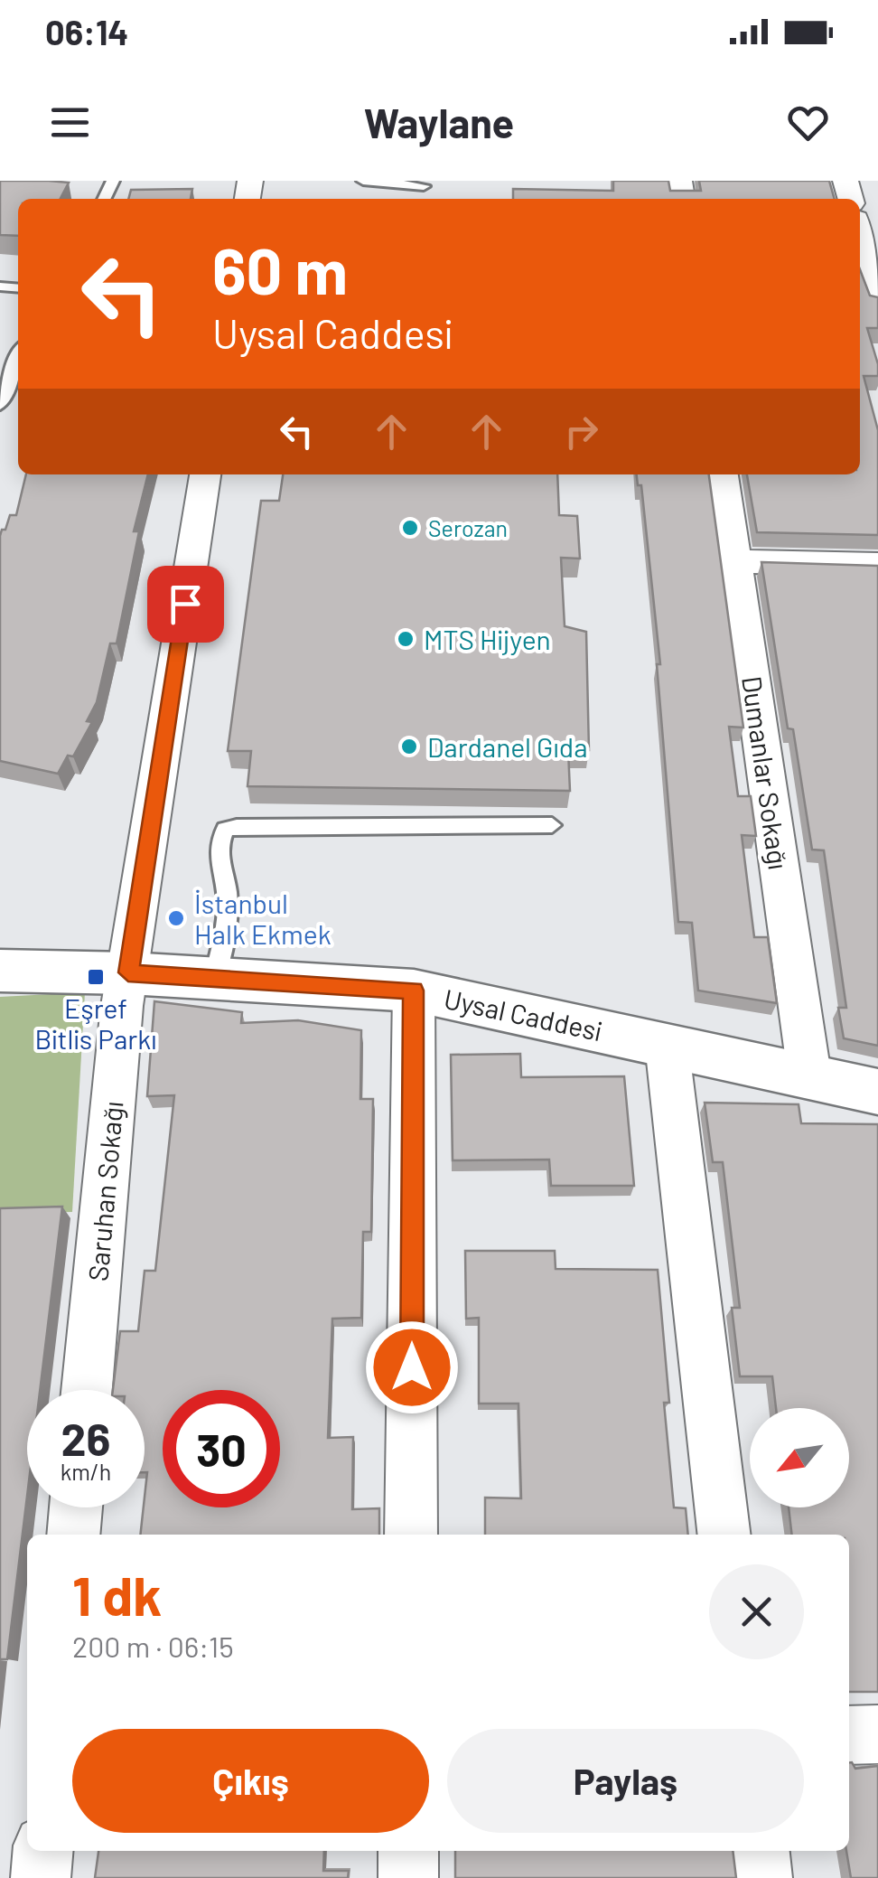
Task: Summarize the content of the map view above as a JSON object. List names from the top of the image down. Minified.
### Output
{"streets":{"street":["Dumanlar Sokağı","Uysal Caddesi","Saruhan Sokağı"]},"crossings":[["Dumanlar Sokağı","Uysal Caddesi"],["Uysal Caddesi","Saruhan Sokağı"]],"places":{"other":["Serozan","MTS Hijyen","Dardanel Gıda","İstanbul Halk Ekmek"],"transit":["Eşref Bitlis Parkı"]},"north":"bottom left","page":{"status":"06:14","header":"Waylane","turn":["60 m","Uysal Caddesi"],"speed":"26 km/h","limit":"30","heading":["1 dk","200 m · 06:15"],"buttons":["Çıkış","Paylaş"]}}
